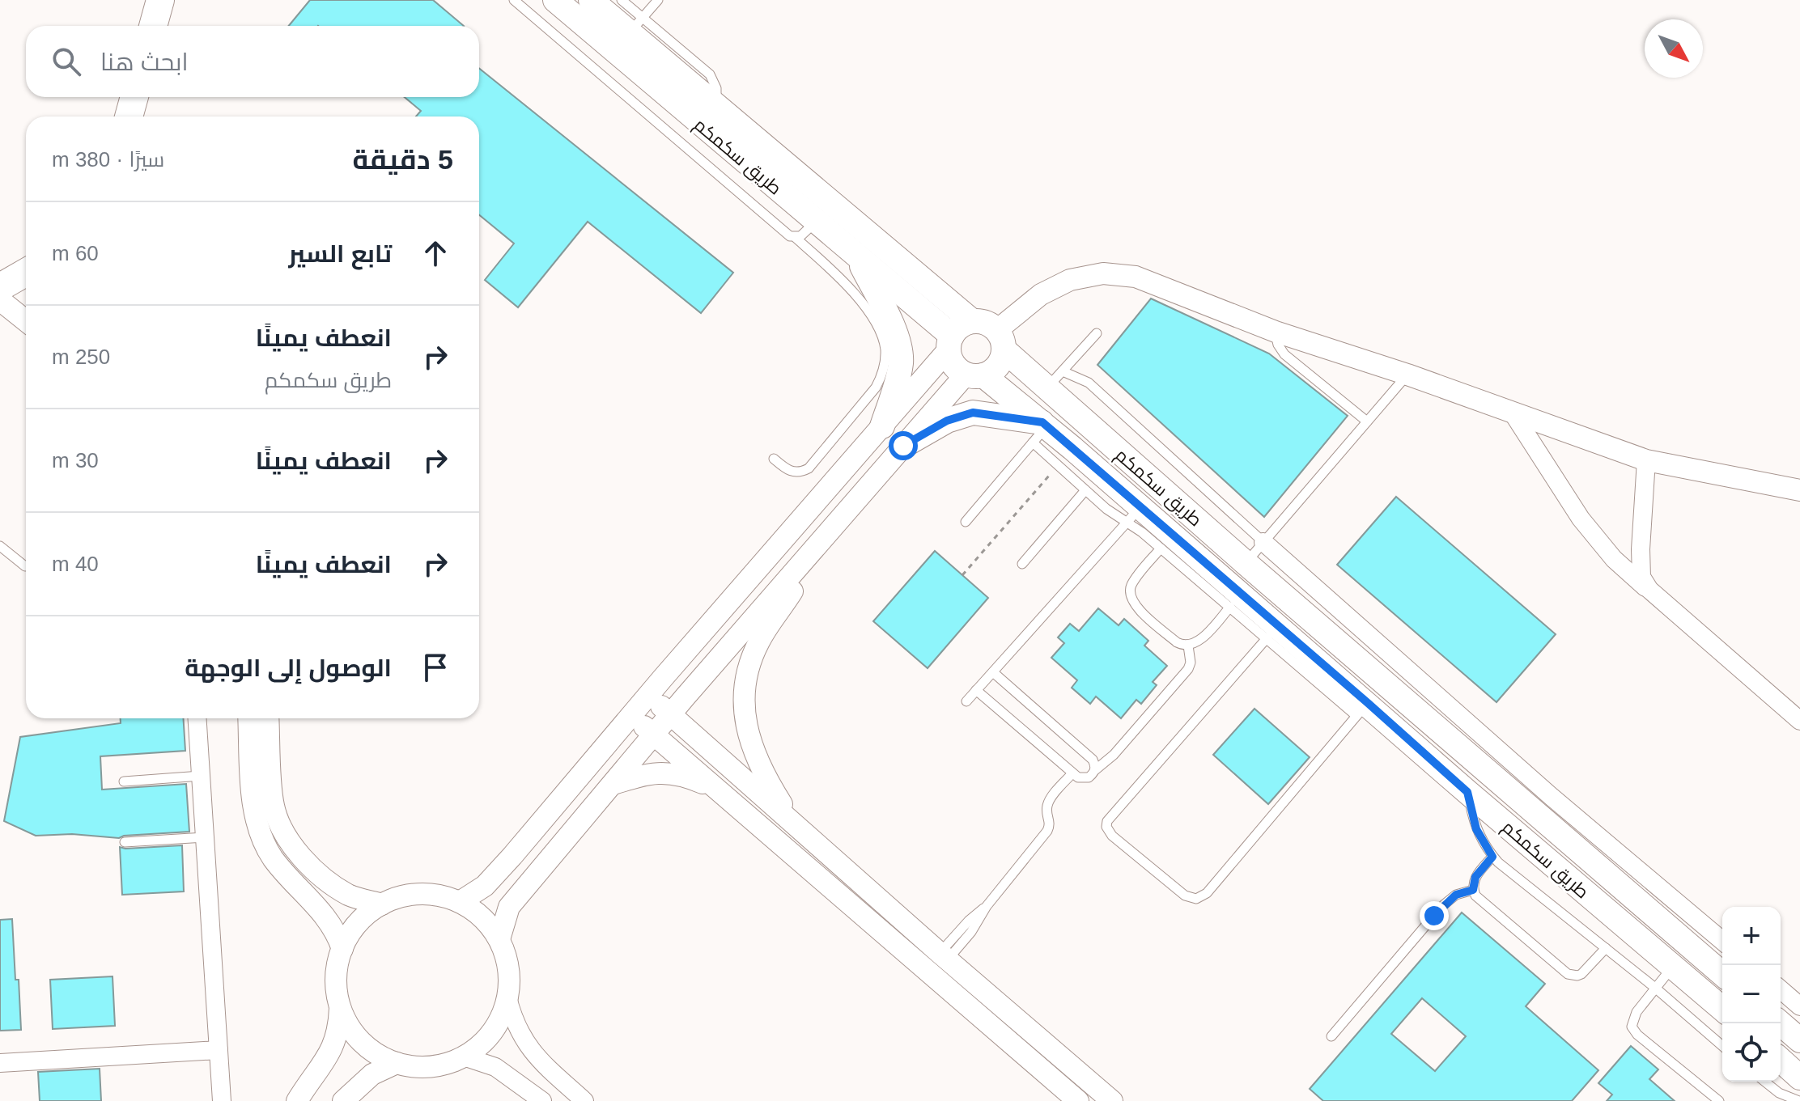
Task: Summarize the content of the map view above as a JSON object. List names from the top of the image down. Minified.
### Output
{"streets":{"main road":["طريق سكمكم"]},"north":"bottom right","page":{"search":"ابحث هنا","heading":["5 دقيقة","سيرًا · 380 m"],"list":[["تابع السير","60 m"],["انعطف يمينًا","طريق سكمكم","250 m"],["انعطف يمينًا","30 m"],["انعطف يمينًا","40 m"],"الوصول إلى الوجهة"],"map_buttons":["+","−"]}}
